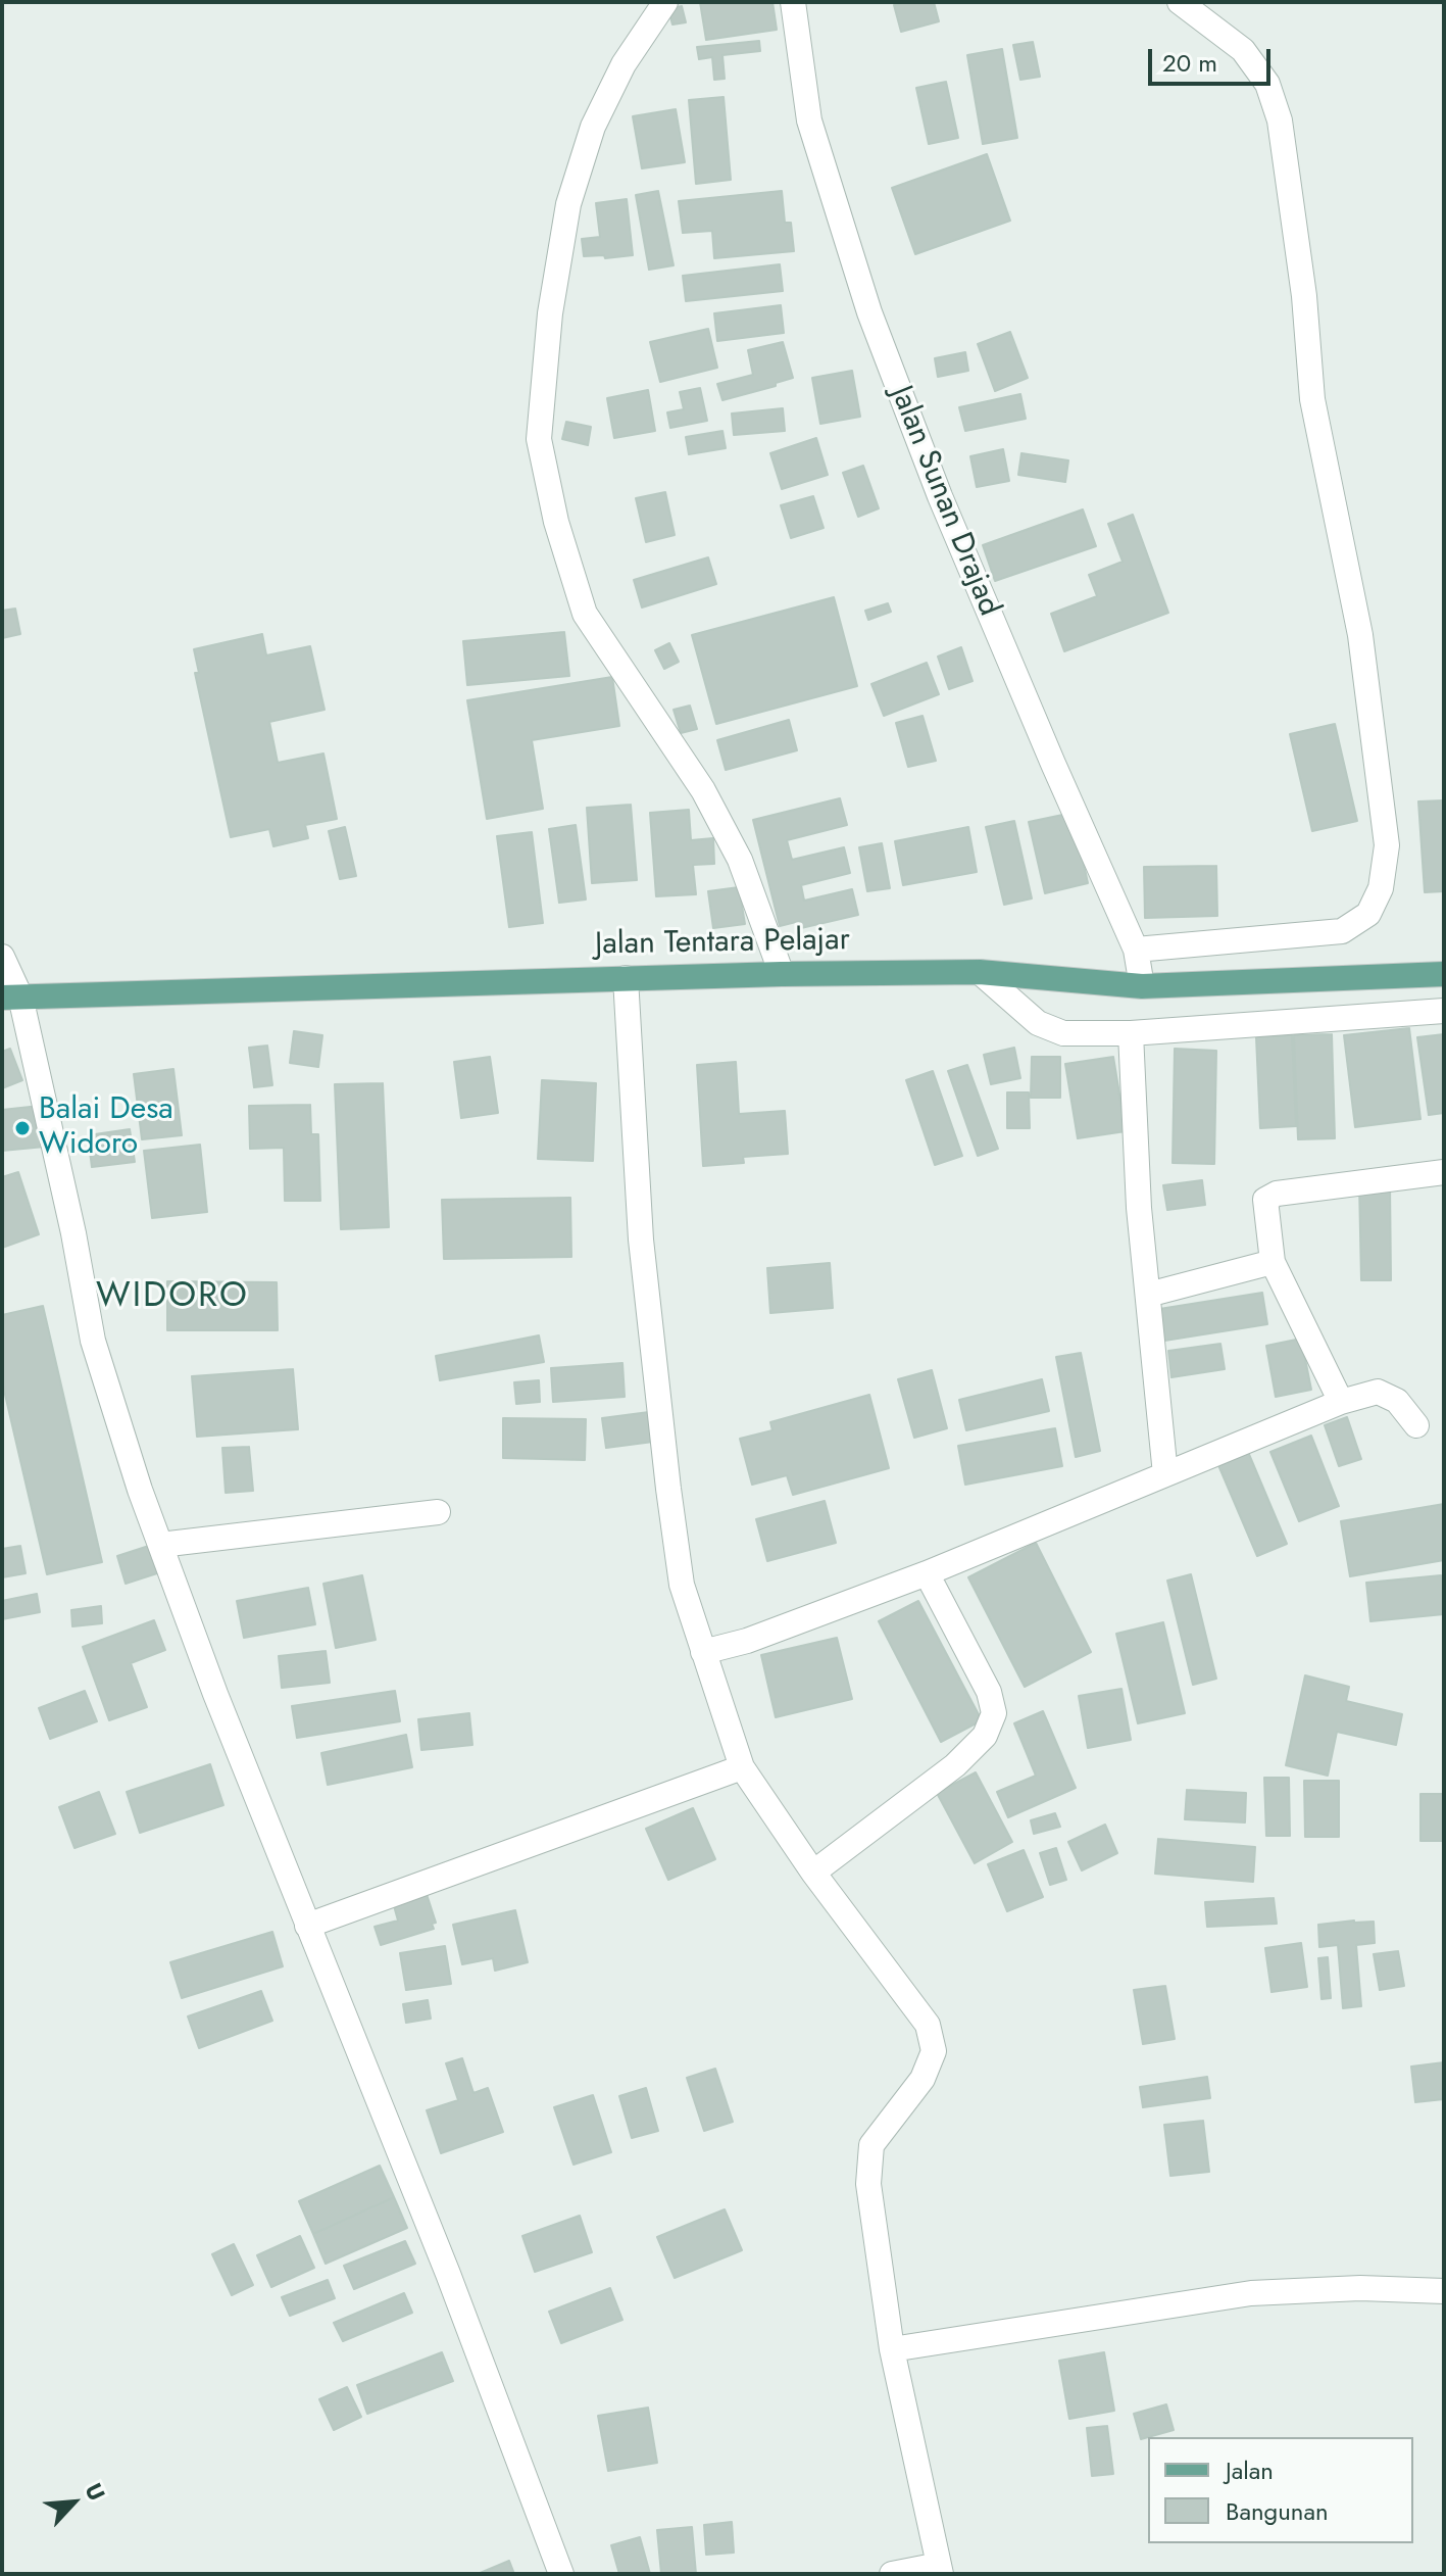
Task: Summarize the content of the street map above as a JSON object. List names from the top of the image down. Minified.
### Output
{"streets":{"main road":["Jalan Tentara Pelajar"],"street":["Jalan Sunan Drajad"]},"crossings":[["Jalan Sunan Drajad","Jalan Tentara Pelajar"]],"districts":["WIDORO"],"places":["Balai Desa Widoro"],"legend":["Jalan","Bangunan"],"scale_bar":"20 m","north":"top right"}
